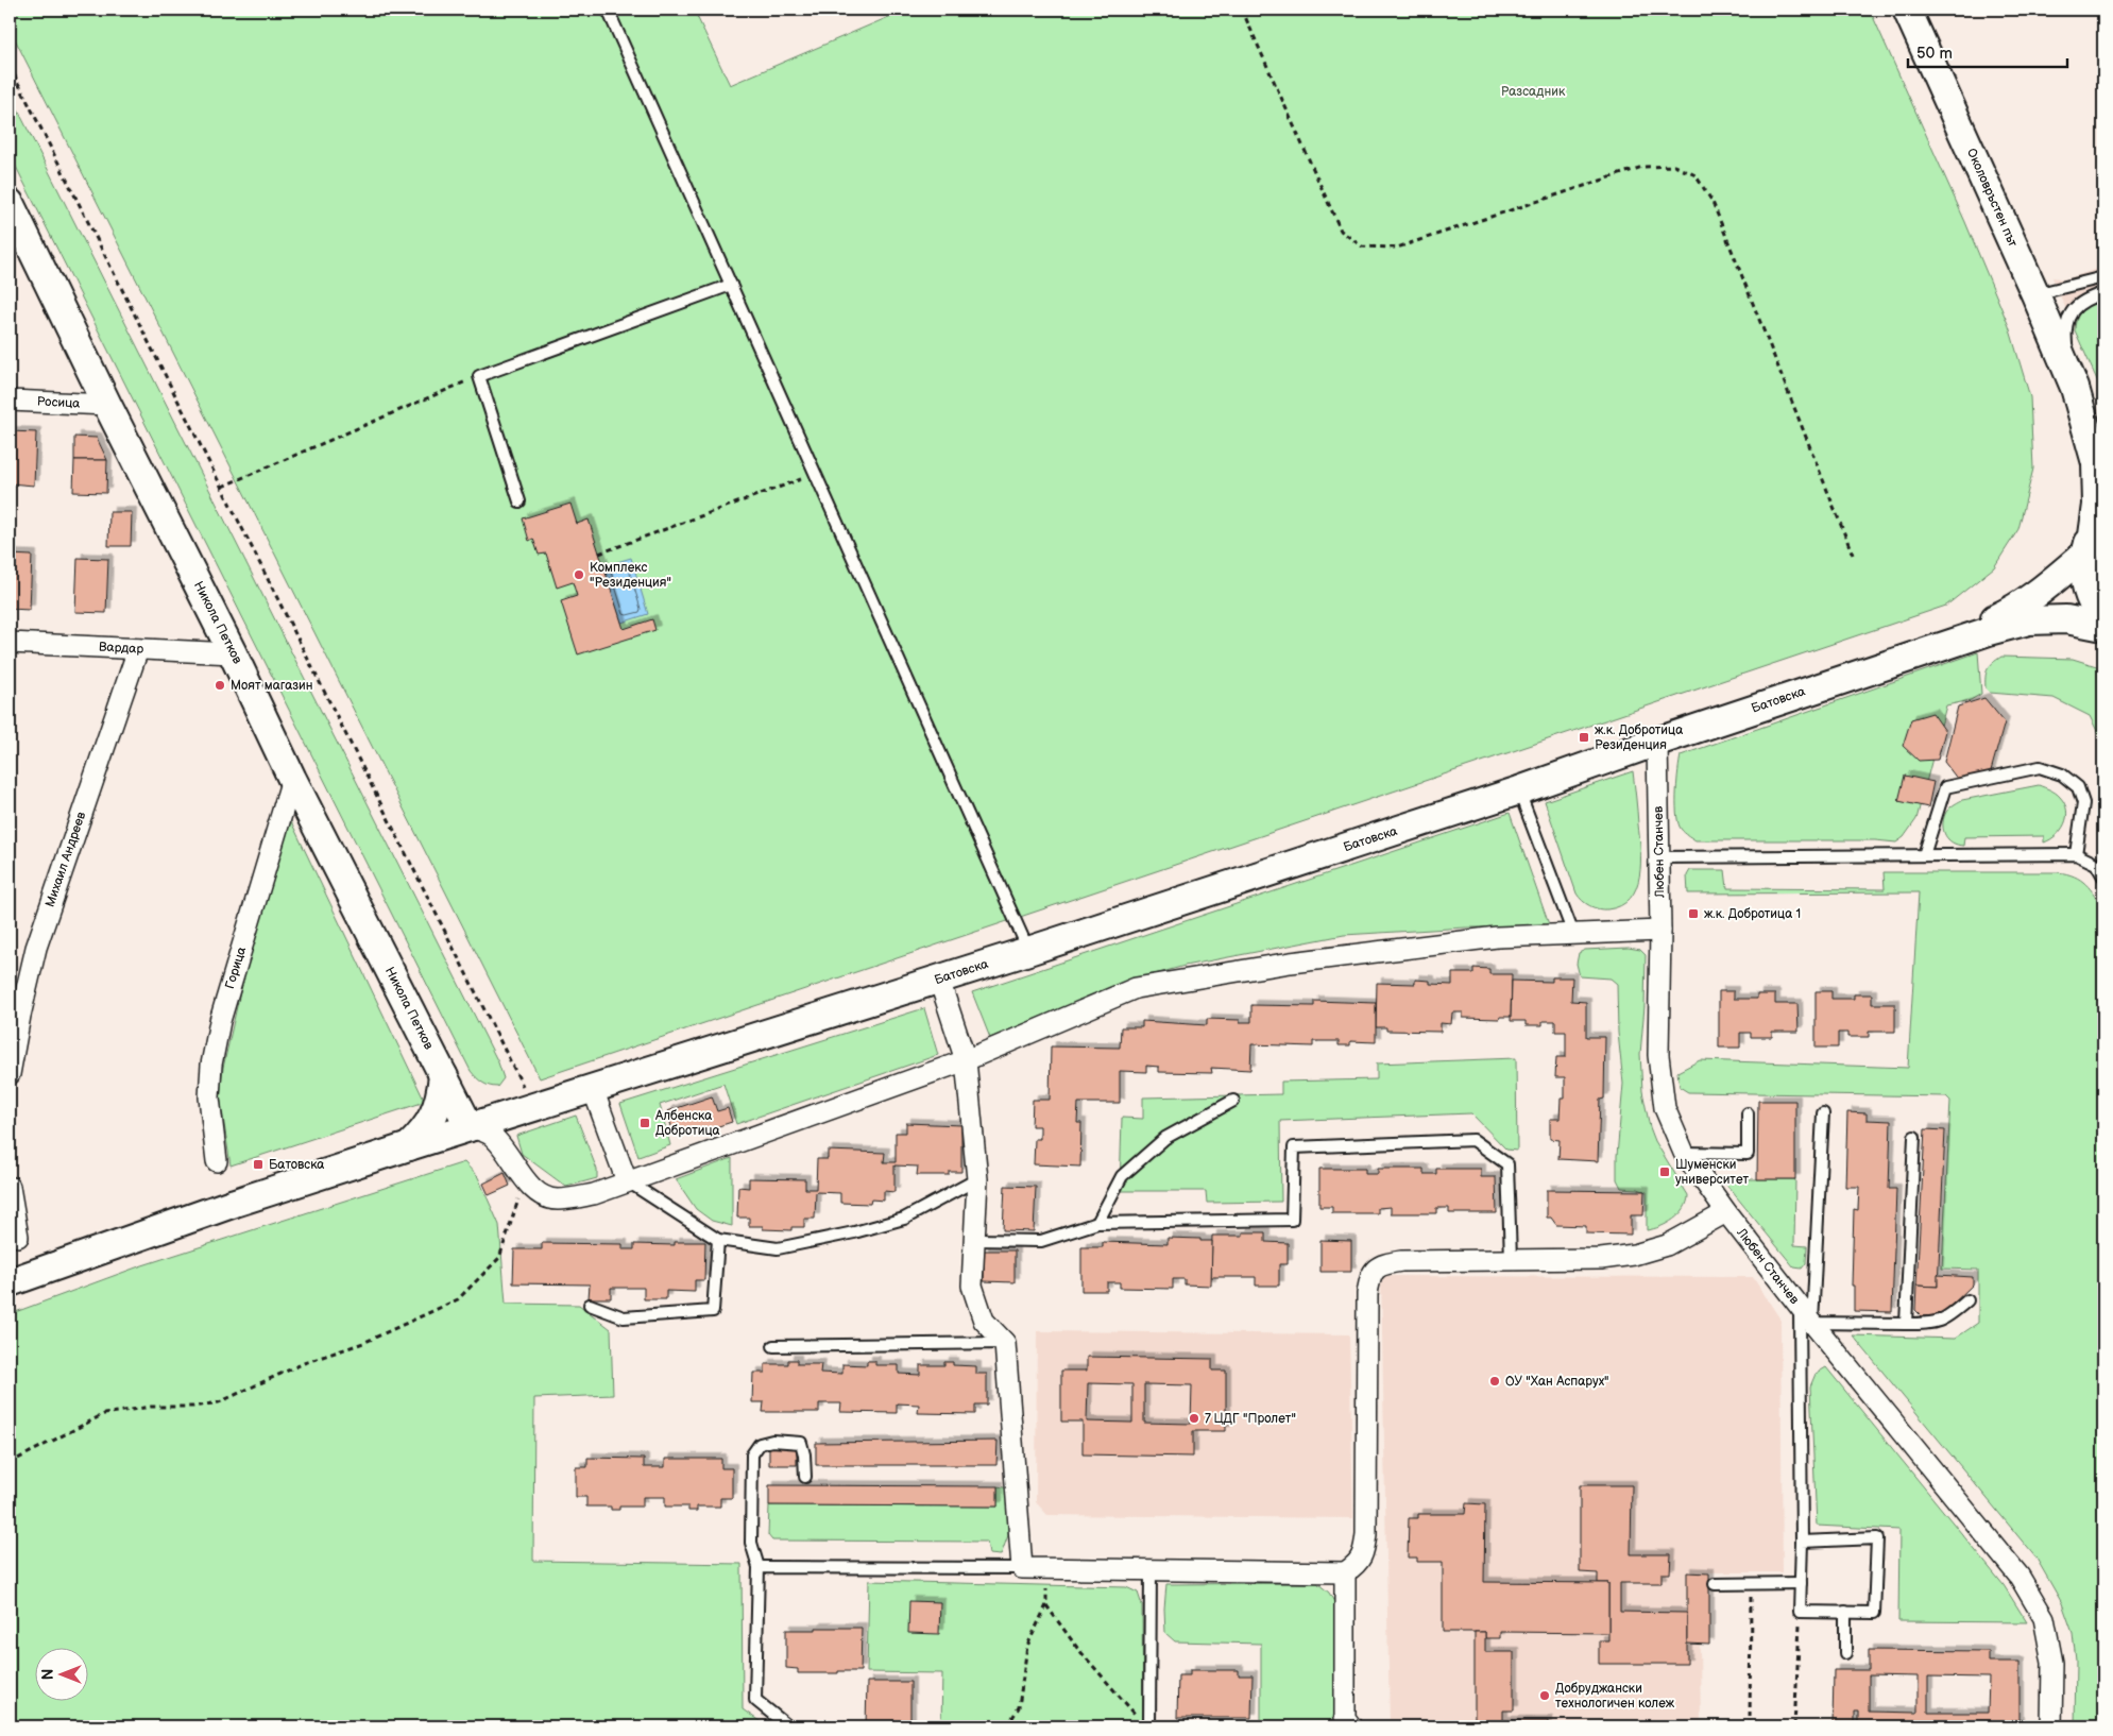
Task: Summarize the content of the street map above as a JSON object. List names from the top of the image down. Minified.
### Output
{"streets":{"street":["Околовръстен път","Росица","Никола Петков","Вардар","Батовска","Любен Станчев","Михаил Андреев","Горица"]},"crossings":[["Околовръстен път","Батовска"],["Росица","Никола Петков"],["Никола Петков","Вардар"],["Никола Петков","Батовска"],["Никола Петков","Горица"],["Вардар","Михаил Андреев"],["Батовска","Любен Станчев"]],"parks":["Разсадник"],"places":{"other":["Комплекс \"Резиденция\"","Моят магазин","ОУ \"Хан Аспарух\"","7 ЦДГ \"Пролет\"","Добруджански технологичен колеж"],"transit":["ж.к. Добротица Резиденция","ж.к. Добротица 1","Албенска Добротица","Батовска","Шуменски университет"]},"scale_bar":"50 m","north":"left"}
